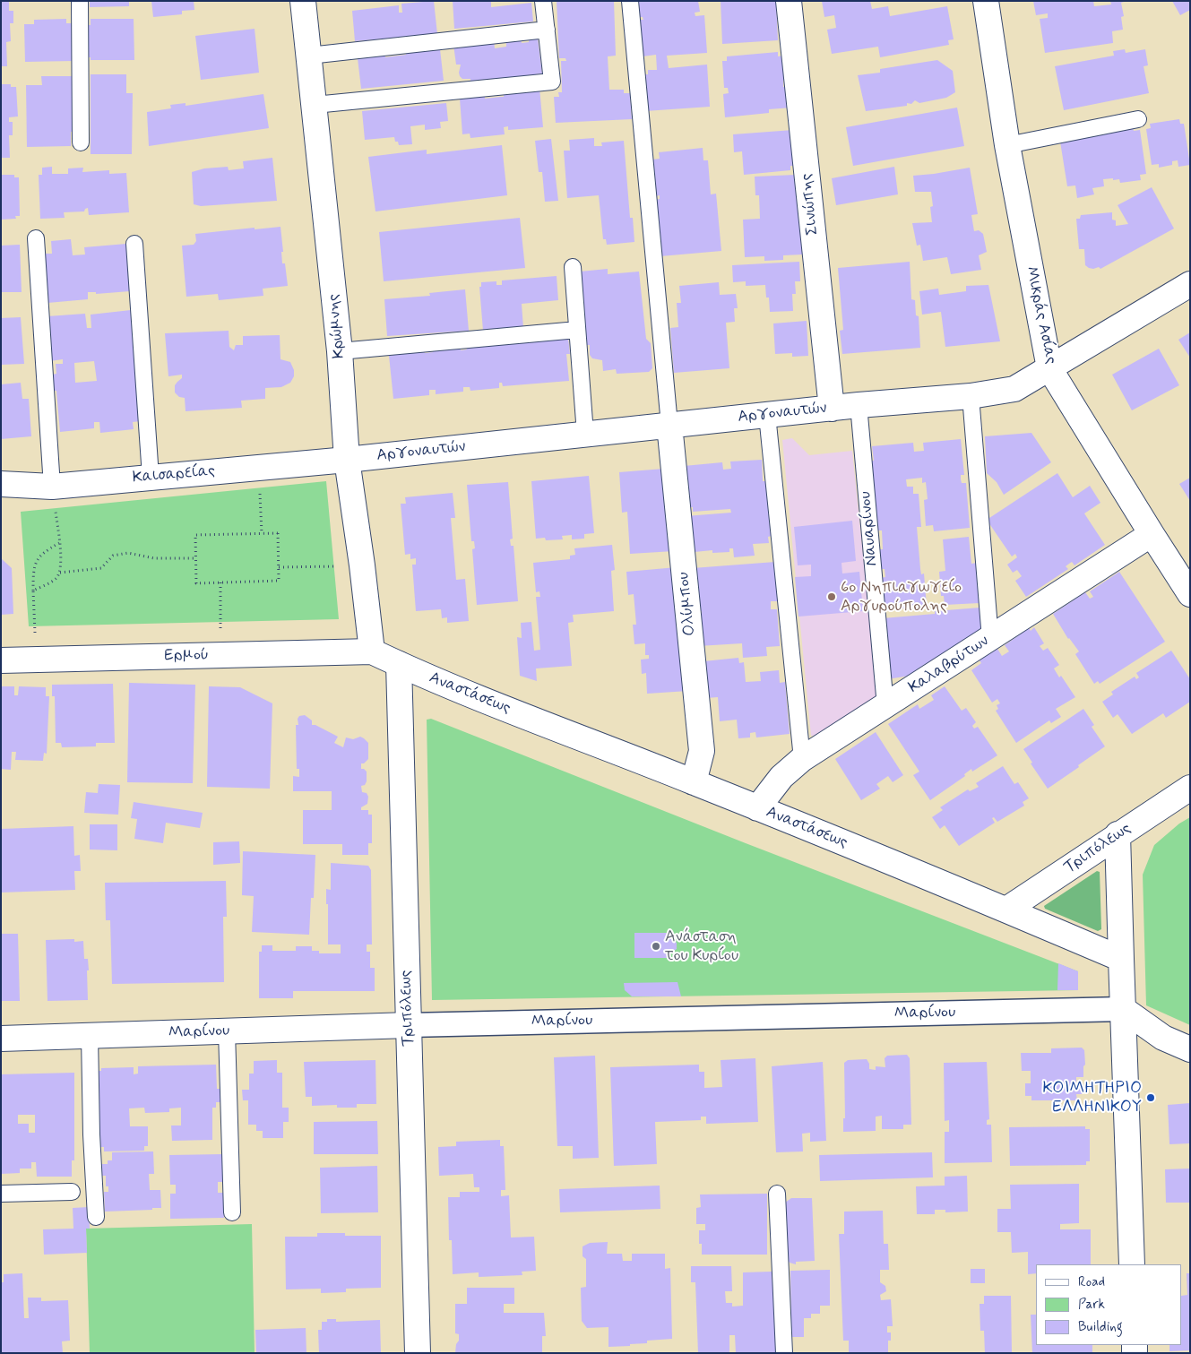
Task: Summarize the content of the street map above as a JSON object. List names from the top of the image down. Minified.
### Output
{"streets":{"street":["Σινώπης","Μικράς Ασίας","Κρώμνης","Αργοναυτών","Καισαρείας","Ολύμπου","Ερμού","Καλαβρύτων","Αναστάσεως","Τριπόλεως","Μαρίνου"],"lane":["Ναυαρίνου"]},"crossings":[["Σινώπης","Αργοναυτών"],["Μικράς Ασίας","Αργοναυτών"],["Μικράς Ασίας","Καλαβρύτων"],["Κρώμνης","Αργοναυτών"],["Κρώμνης","Καισαρείας"],["Κρώμνης","Ερμού"],["Κρώμνης","Αναστάσεως"],["Αργοναυτών","Καισαρείας"],["Αργοναυτών","Ναυαρίνου"],["Αργοναυτών","Ολύμπου"],["Ναυαρίνου","Καλαβρύτων"],["Ολύμπου","Αναστάσεως"],["Ερμού","Αναστάσεως"],["Καλαβρύτων","Αναστάσεως"],["Αναστάσεως","Τριπόλεως"],["Τριπόλεως","Μαρίνου"]],"places":["6ο Νηπιαγωγείο Αργυρούπολης","Ανάσταση του Κυρίου","ΚΟΙΜΗΤΗΡΙΟ ΕΛΛΗΝΙΚΟΥ"],"legend":["Road","Park","Building"]}
